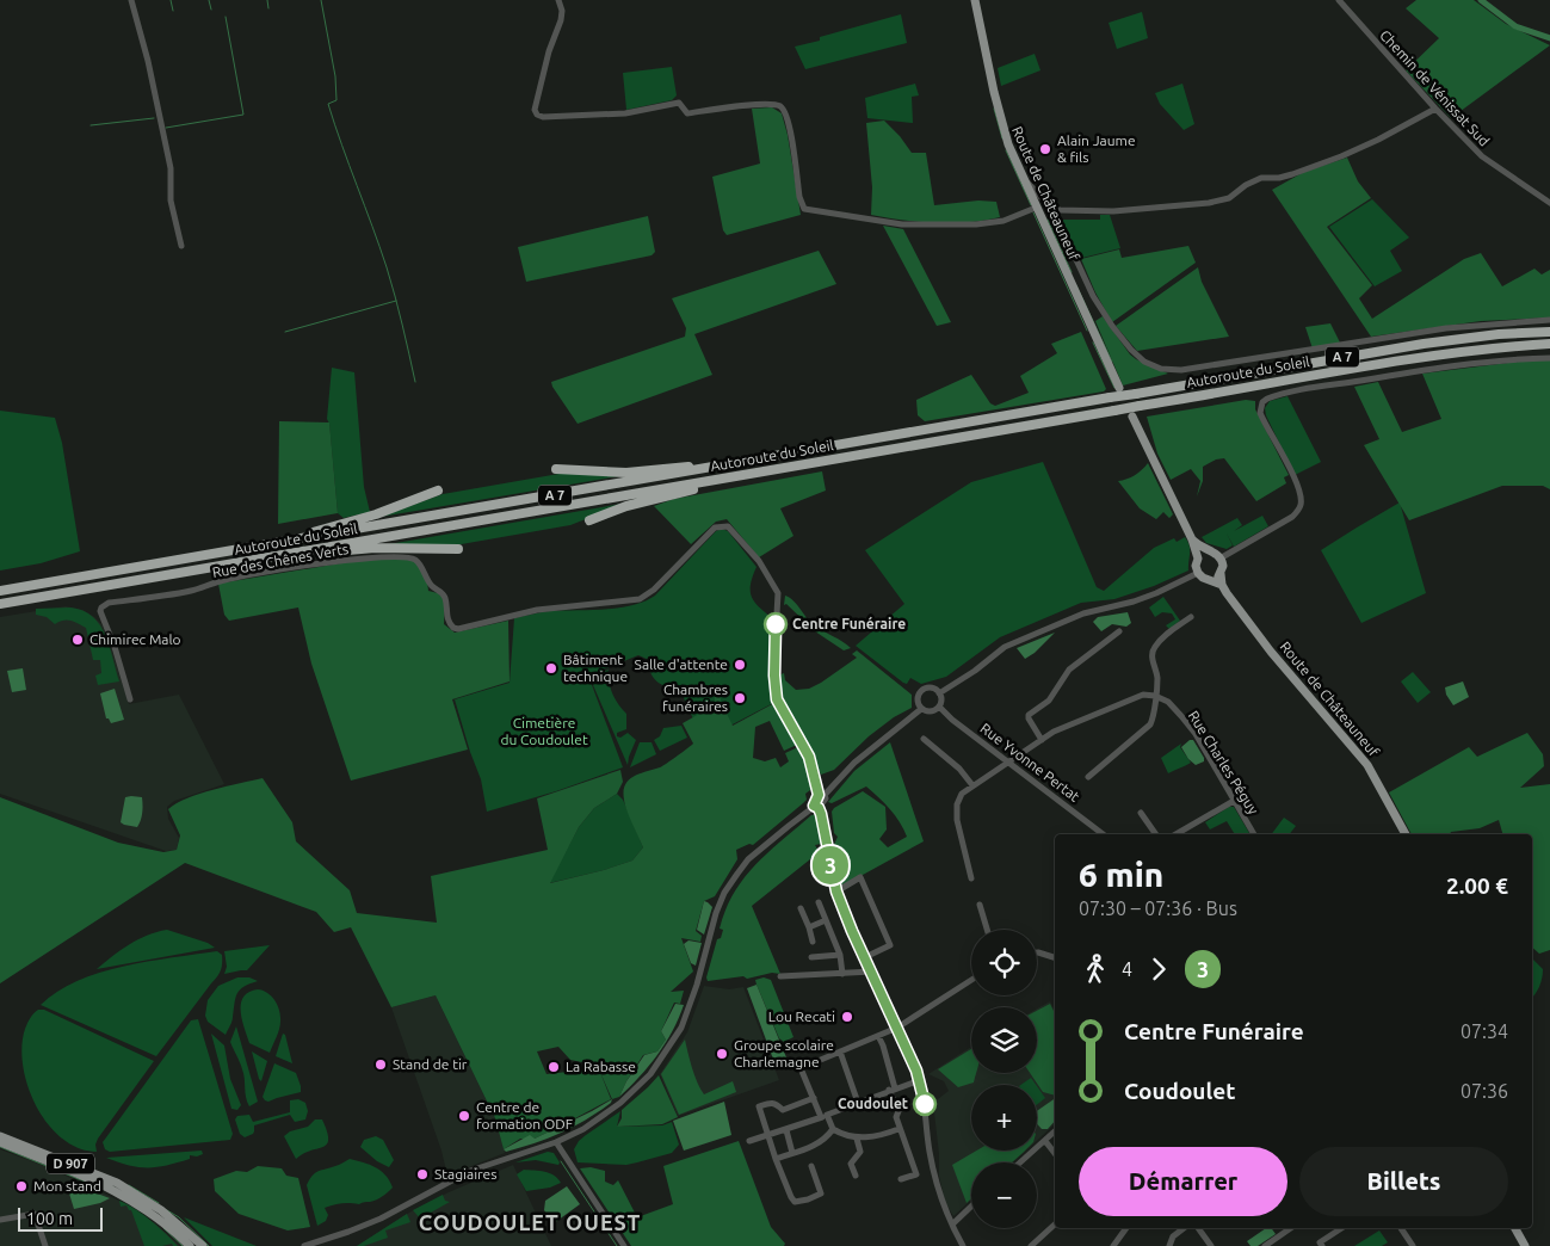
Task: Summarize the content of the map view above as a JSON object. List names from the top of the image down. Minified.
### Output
{"streets":{"highway":["A 7","Autoroute du Soleil"],"main road":["Route de Châteauneuf","D 907"],"street":["Chemin de Vénissat Sud","Rue des Chênes Verts","Rue Yvonne Pertat","Rue Charles Péguy"]},"districts":["COUDOULET OUEST"],"parks":["Cimetière du Coudoulet"],"places":["Alain Jaume & fils","Centre Funéraire","Chimirec Malo","Salle d'attente","Bâtiment technique","Chambres funéraires","Lou Recati","Groupe scolaire Charlemagne","Stand de tir","La Rabasse","Coudoulet","Centre de formation ODF","Stagiaires","Mon stand"],"lines":["bus line 3"],"scale_bar":"100 m","page":{"on_map":"3","heading":["6 min","07:30 – 07:36 · Bus","2.00 €"],"map_buttons":["+","−"],"legs":["4","3"],"list":[{"name":"Centre Funéraire","value":"07:34"},{"name":"Coudoulet","value":"07:36"}],"buttons":["Démarrer","Billets"],"scale":"100 m"}}
